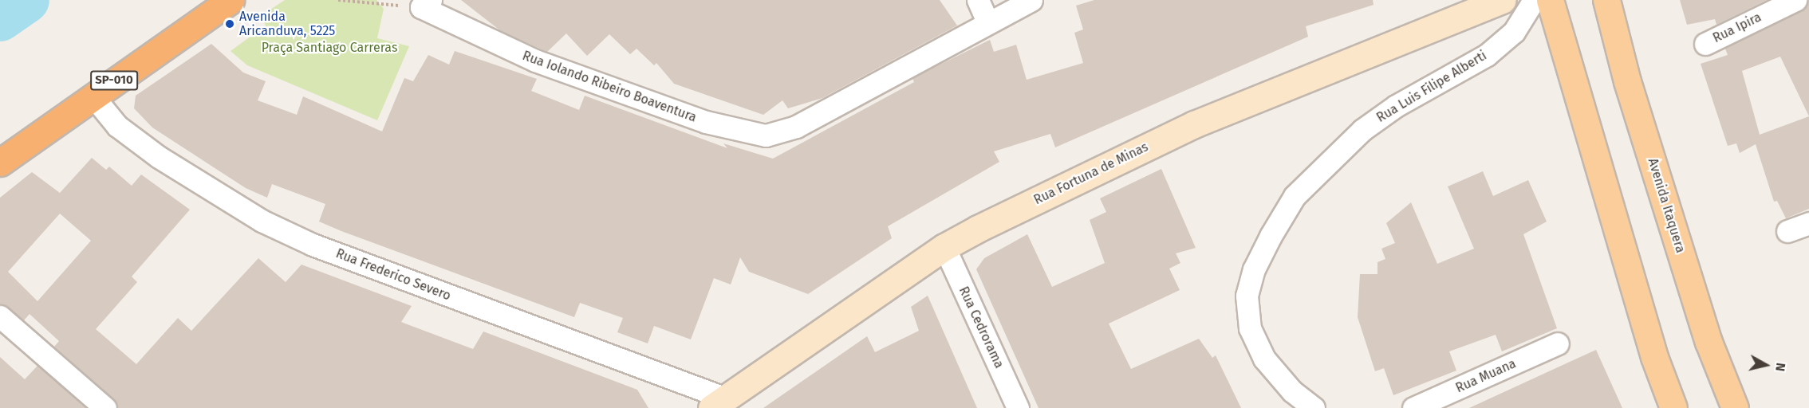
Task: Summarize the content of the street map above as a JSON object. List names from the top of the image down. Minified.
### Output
{"streets":{"highway":["SP-010"],"main road":["Avenida Itaquera"],"street":["Rua Ipira","Rua Iolando Ribeiro Boaventura","Rua Luis Filipe Alberti","Rua Fortuna de Minas","Rua Frederico Severo","Rua Cedrorama","Rua Muana"]},"crossings":[["SP-010","Rua Frederico Severo"],["Rua Fortuna de Minas","Rua Frederico Severo"],["Rua Fortuna de Minas","Rua Cedrorama"]],"parks":["Praça Santiago Carreras"],"places":["Avenida Aricanduva, 5225"],"north":"right"}
